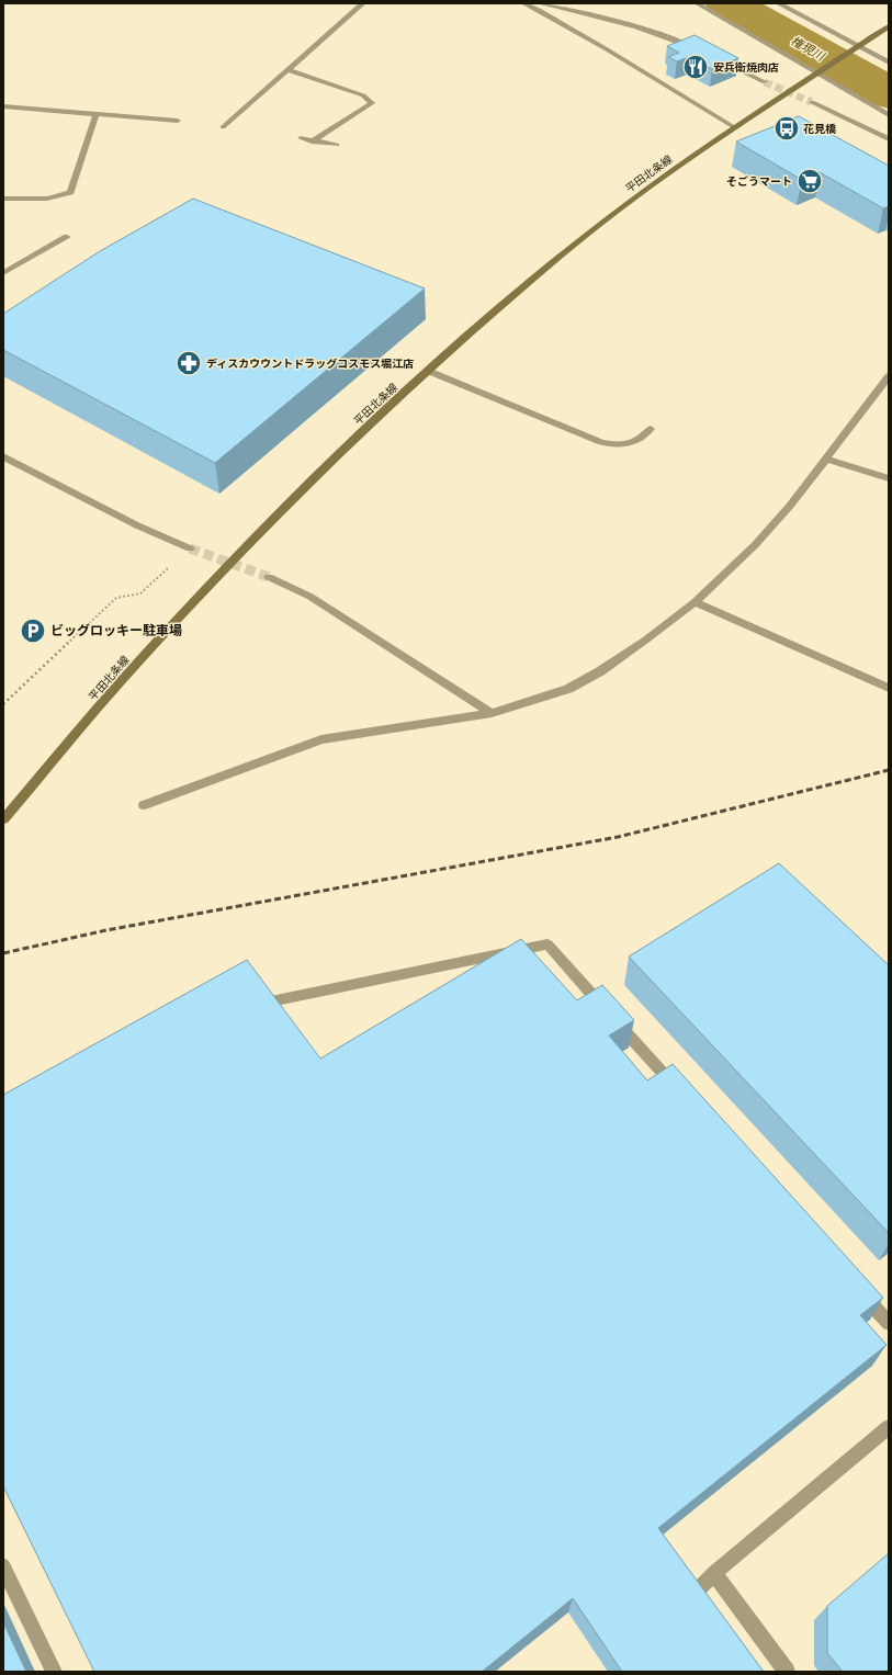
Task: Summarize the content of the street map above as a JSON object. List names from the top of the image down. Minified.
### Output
{"streets":{"main road":["平田北条線"]},"water":["権現川"],"places":{"restaurant":["安兵衛焼肉店"],"bus stop":["花見橋"],"supermarket":["そごうマート"],"pharmacy":["ディスカウウントドラッグコスモス堀江店"],"parking":["ビッグロッキー駐車場"]}}
